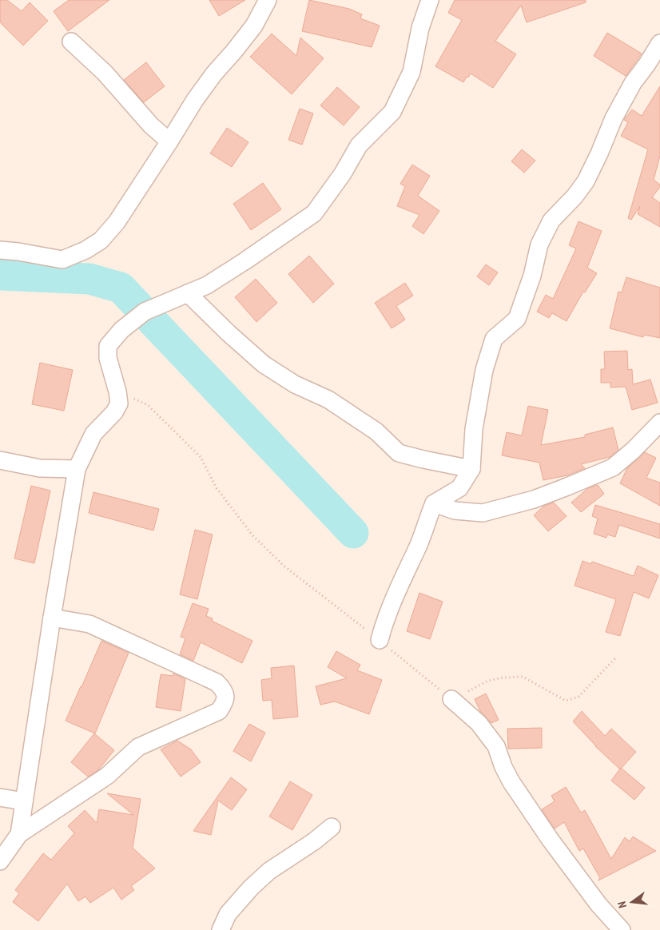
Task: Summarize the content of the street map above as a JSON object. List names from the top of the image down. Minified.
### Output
{"north":"left"}
